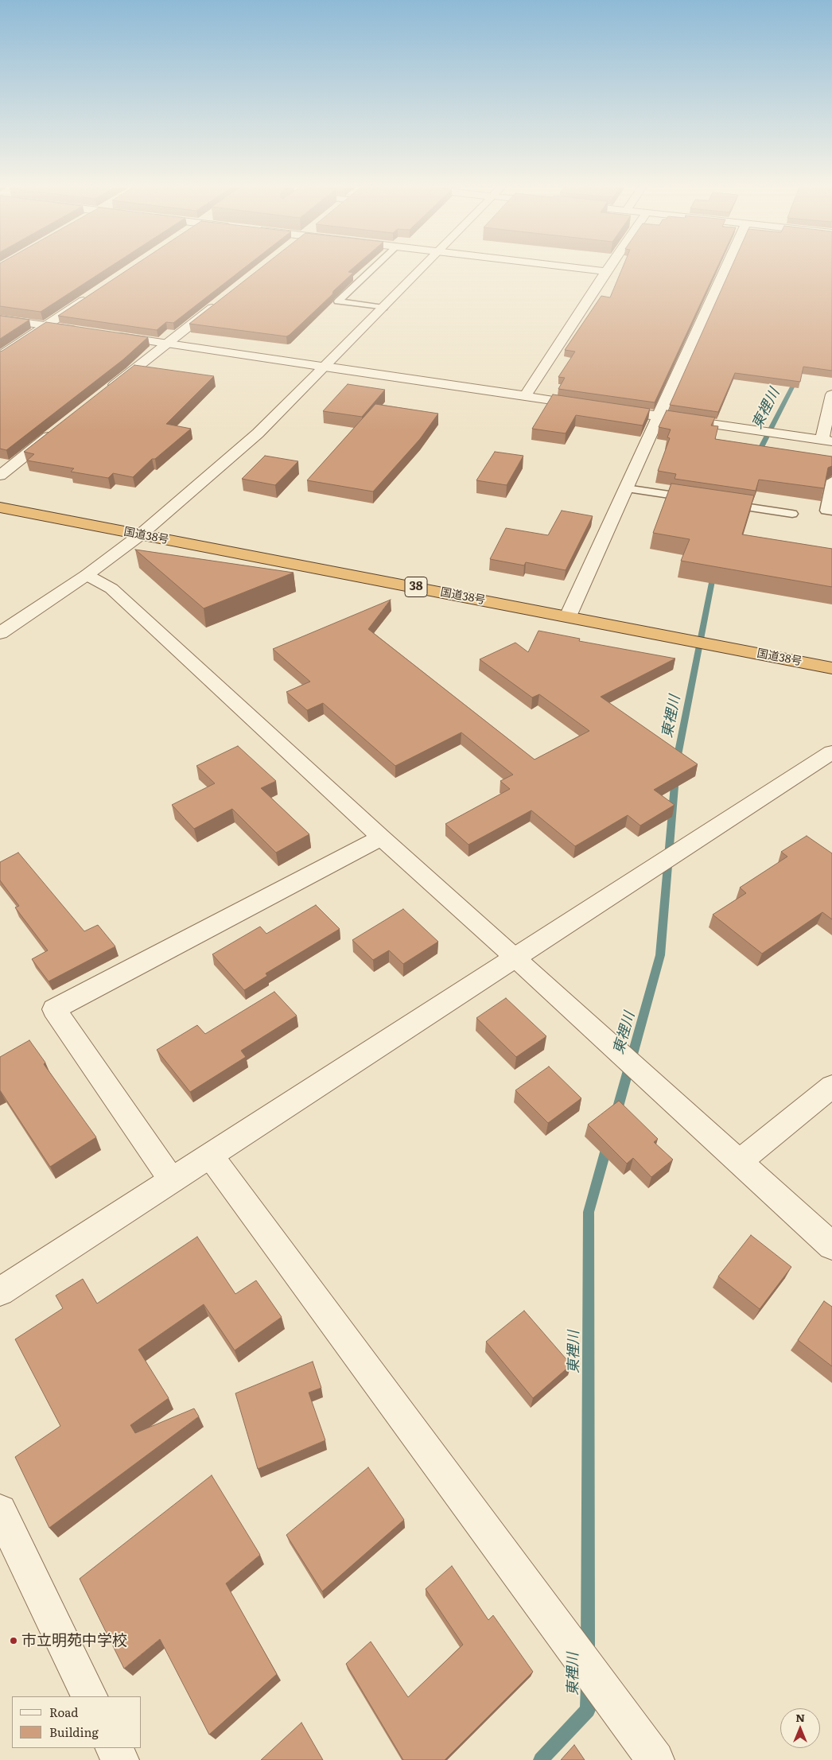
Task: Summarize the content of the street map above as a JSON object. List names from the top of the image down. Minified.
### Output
{"streets":{"highway":["国道38号","38"]},"water":["東裡川"],"places":["市立明苑中学校"],"legend":["Road","Building"],"north":"top"}
